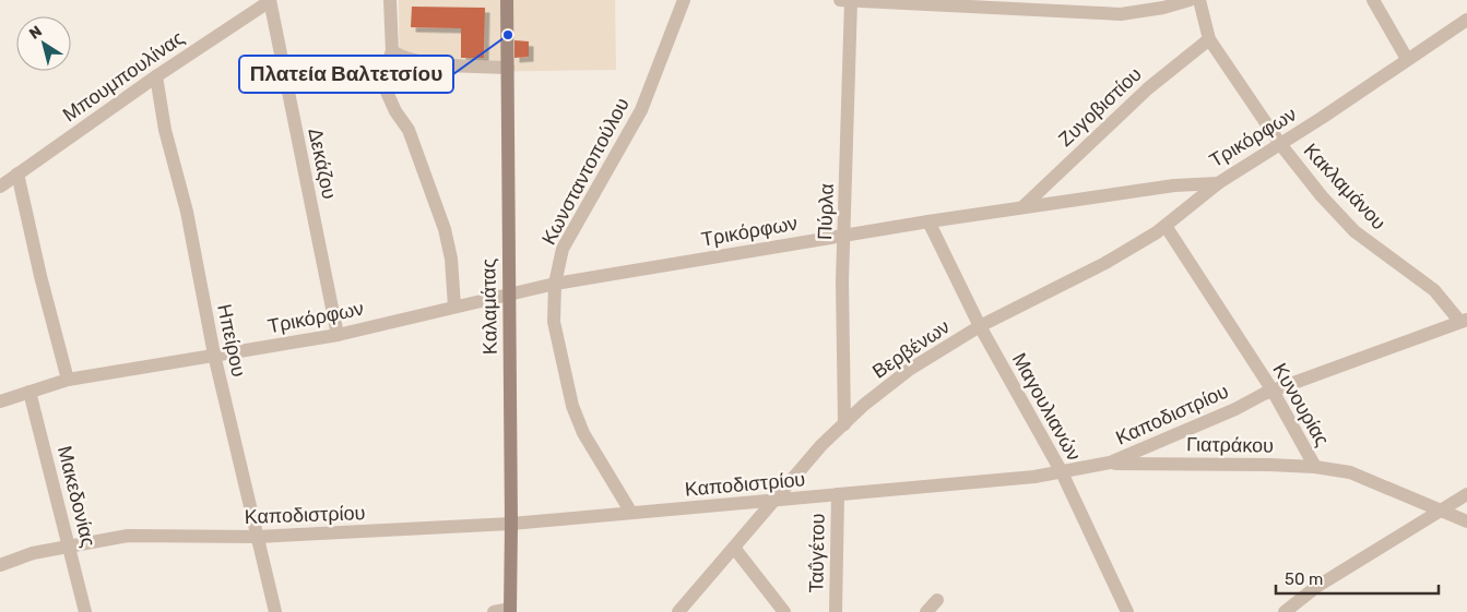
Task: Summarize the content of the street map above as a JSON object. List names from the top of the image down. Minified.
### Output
{"streets":{"main road":["Καλαμάτας"],"street":["Μπουμπουλίνας","Ζυγοβιστίου","Τρικόρφων","Δεκάζου","Κωνσταντοπούλου","Κακλαμάνου","Πύρλα","Ηπείρου","Βερβένων","Κυνουρίας","Μαγουλιανών","Καποδιστρίου","Γιατράκου","Μακεδονίας","Ταΰγέτου"]},"crossings":[["Μπουμπουλίνας","Δεκάζου"],["Μπουμπουλίνας","Ηπείρου"],["Ζυγοβιστίου","Τρικόρφων"],["Ζυγοβιστίου","Κακλαμάνου"],["Τρικόρφων","Δεκάζου"],["Τρικόρφων","Κωνσταντοπούλου"],["Τρικόρφων","Κακλαμάνου"],["Τρικόρφων","Πύρλα"],["Τρικόρφων","Καλαμάτας"],["Τρικόρφων","Ηπείρου"],["Τρικόρφων","Βερβένων"],["Τρικόρφων","Μαγουλιανών"],["Τρικόρφων","Μακεδονίας"],["Κωνσταντοπούλου","Καποδιστρίου"],["Κακλαμάνου","Καποδιστρίου"],["Πύρλα","Βερβένων"],["Καλαμάτας","Καποδιστρίου"],["Ηπείρου","Καποδιστρίου"],["Βερβένων","Κυνουρίας"],["Βερβένων","Μαγουλιανών"],["Βερβένων","Καποδιστρίου"],["Κυνουρίας","Καποδιστρίου"],["Κυνουρίας","Γιατράκου"],["Μαγουλιανών","Καποδιστρίου"],["Καποδιστρίου","Γιατράκου"],["Καποδιστρίου","Μακεδονίας"],["Καποδιστρίου","Ταΰγέτου"]],"places":["Πλατεία Βαλτετσίου"],"scale_bar":"50 m","north":"top left"}
